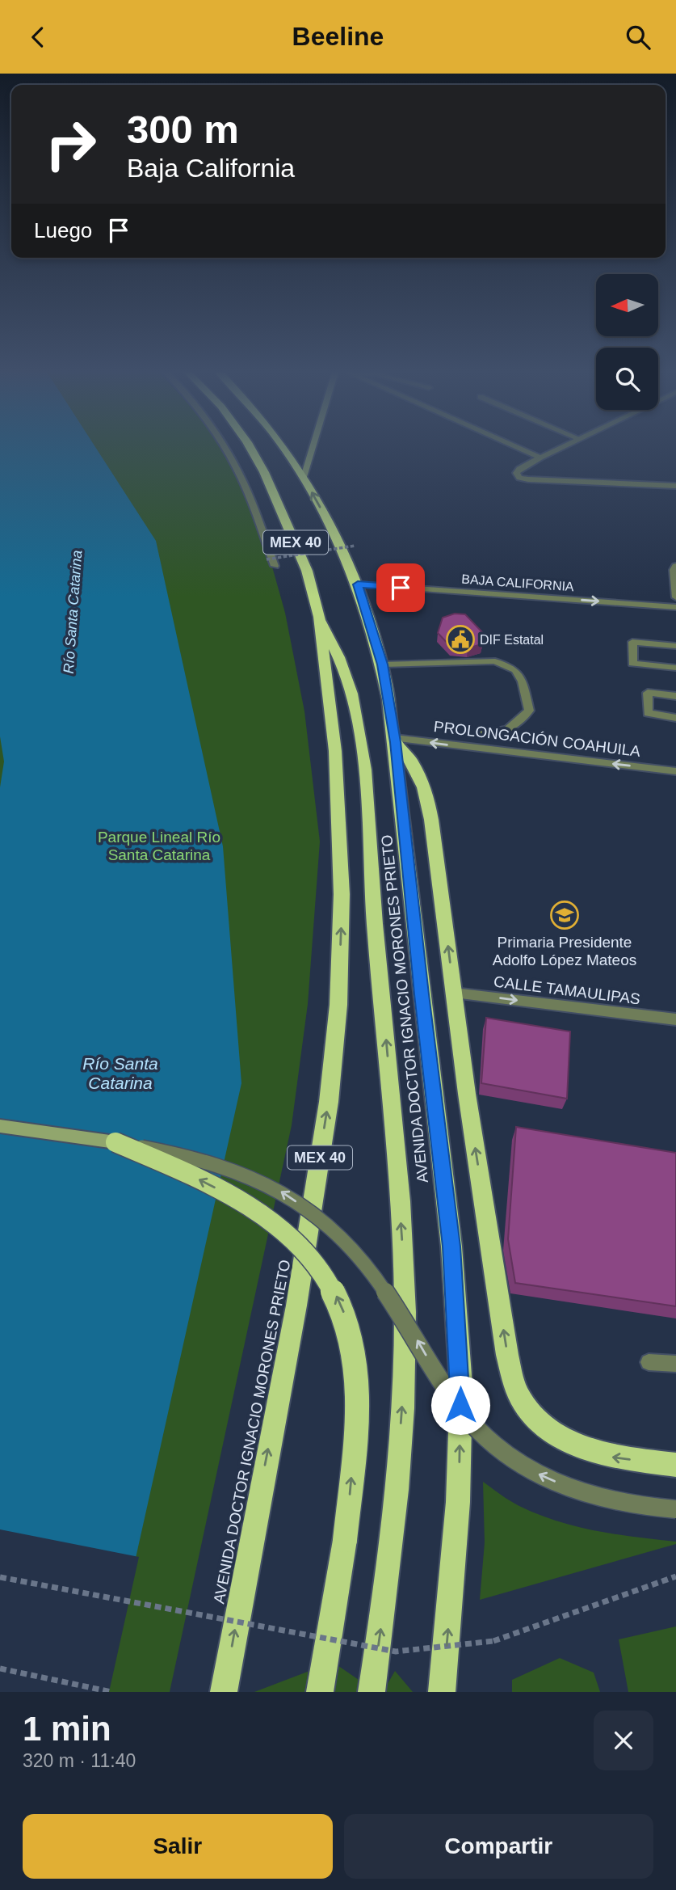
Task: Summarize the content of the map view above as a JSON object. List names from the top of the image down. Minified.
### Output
{"streets":{"highway":["MEX 40","AVENIDA DOCTOR IGNACIO MORONES PRIETO"],"street":["BAJA CALIFORNIA","PROLONGACIÓN COAHUILA","CALLE TAMAULIPAS"]},"crossings":[["BAJA CALIFORNIA","AVENIDA DOCTOR IGNACIO MORONES PRIETO"],["PROLONGACIÓN COAHUILA","AVENIDA DOCTOR IGNACIO MORONES PRIETO"]],"one_way":["BAJA CALIFORNIA","PROLONGACIÓN COAHUILA","CALLE TAMAULIPAS"],"water":["Río Santa Catarina"],"parks":["Parque Lineal Río Santa Catarina"],"places":{"public building":["DIF Estatal"],"school or university":["Primaria Presidente Adolfo López Mateos"]},"north":"left","page":{"header":"Beeline","turn":["300 m","Baja California"],"then":"Luego","heading":["1 min","320 m · 11:40"],"buttons":["Salir","Compartir"]}}
